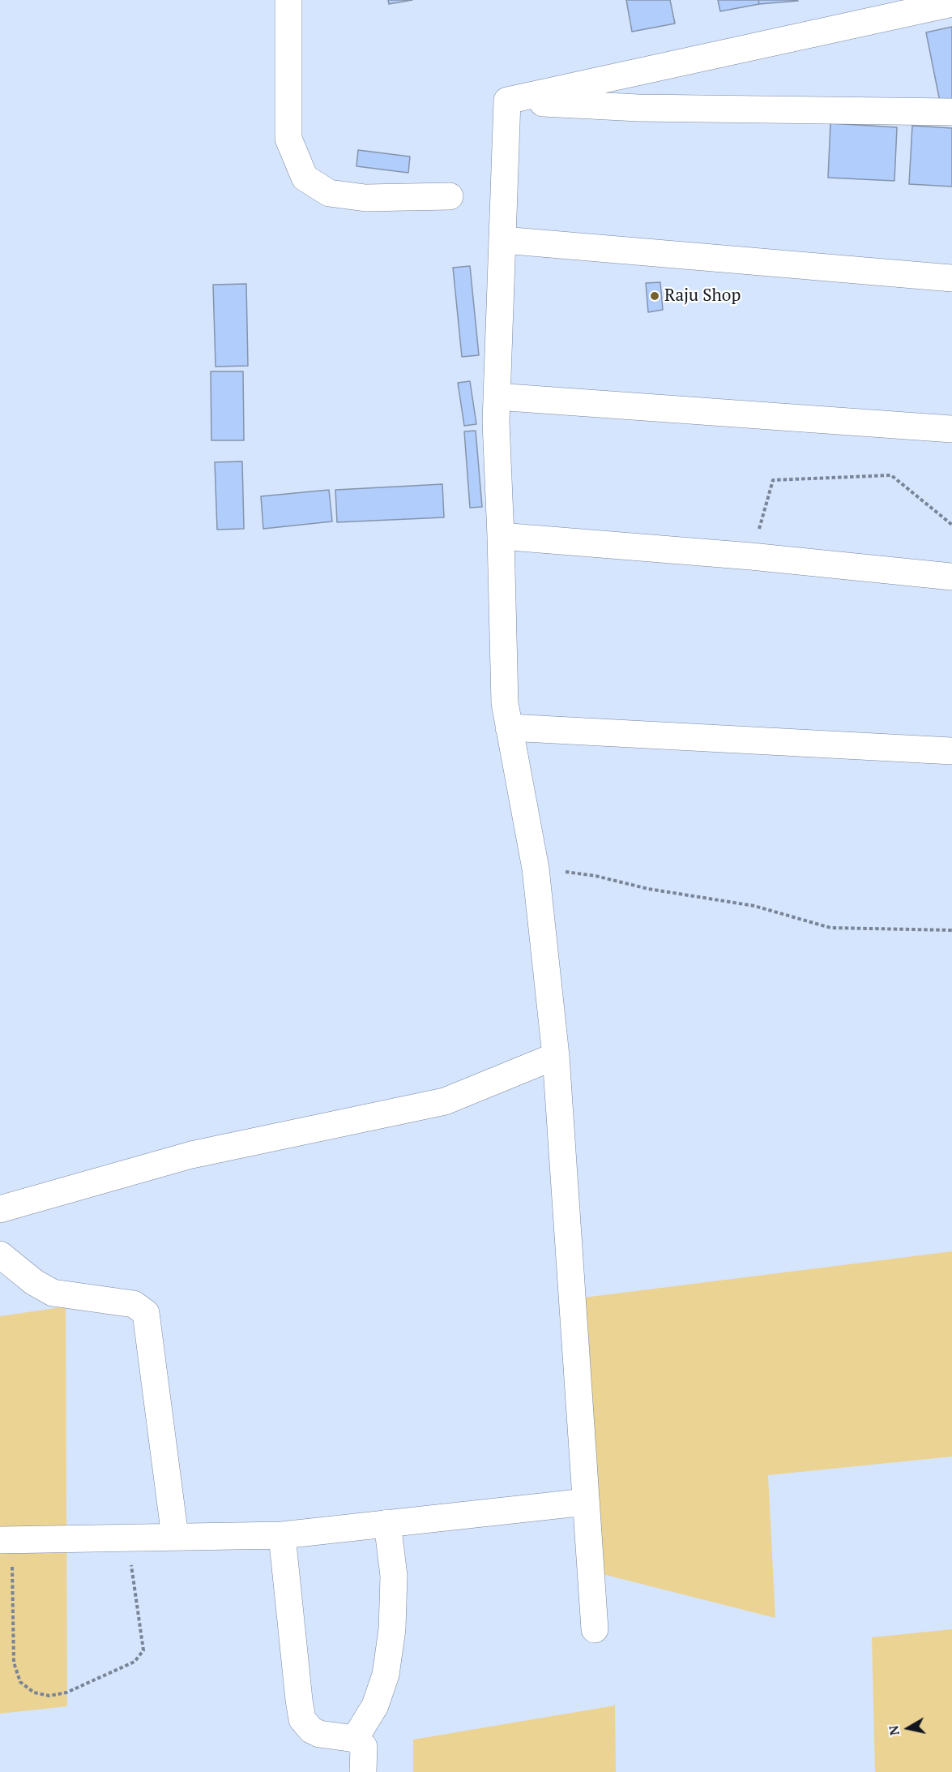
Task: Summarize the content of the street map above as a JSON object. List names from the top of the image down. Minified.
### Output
{"places":["Raju Shop"],"north":"left"}
